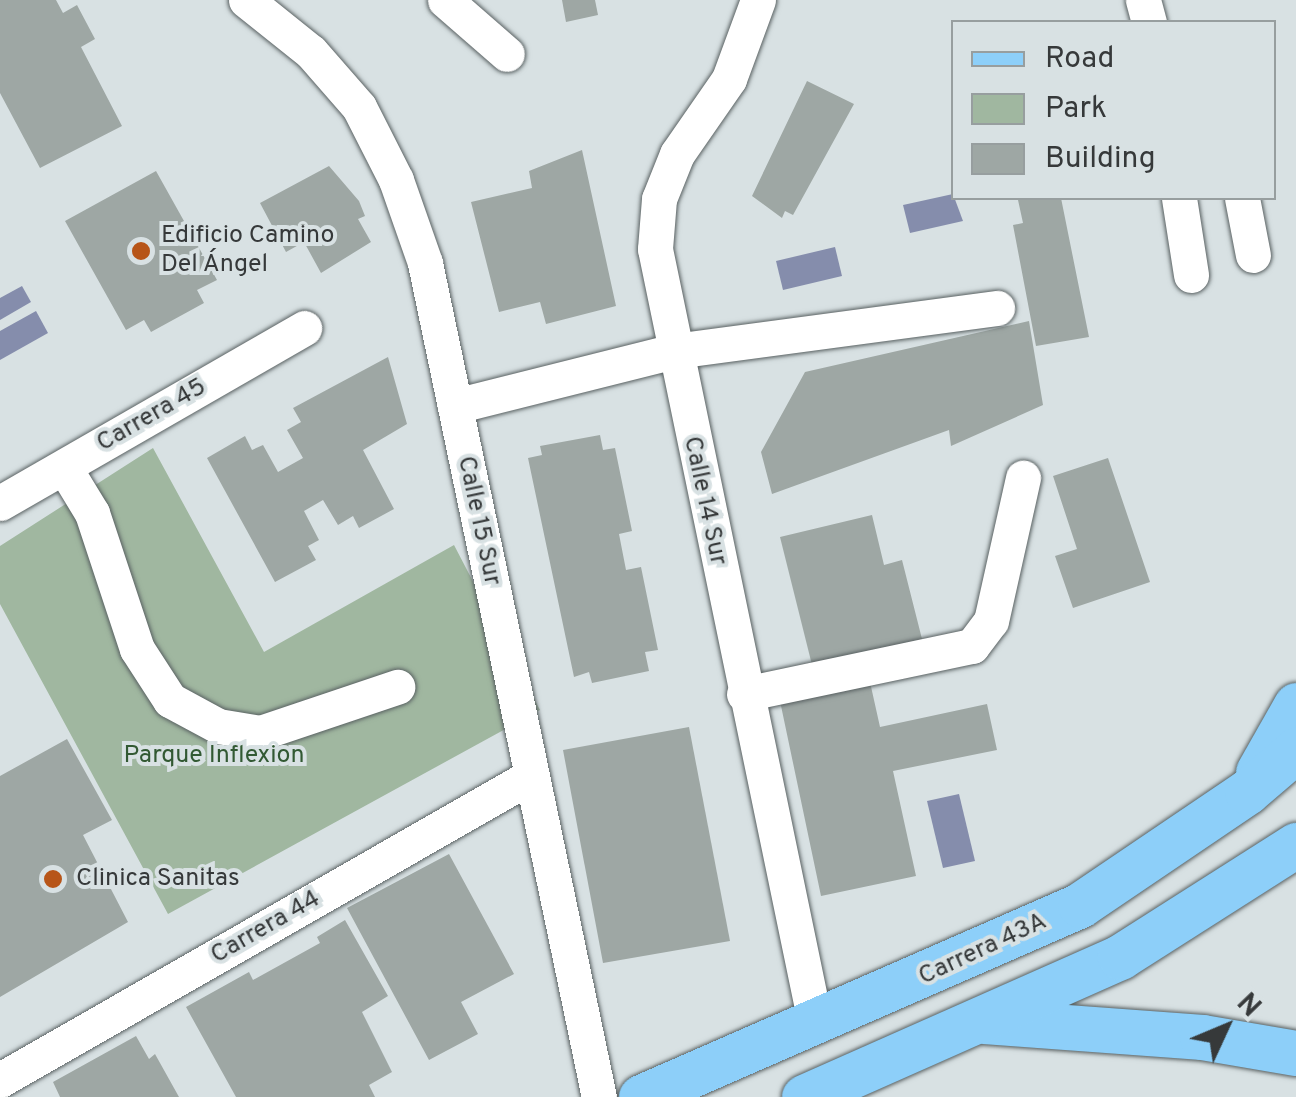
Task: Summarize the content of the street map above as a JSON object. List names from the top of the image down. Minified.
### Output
{"streets":{"main road":["Carrera 43A"],"street":["Carrera 45","Calle 14 Sur","Calle 15 Sur","Carrera 44"]},"crossings":[["Calle 14 Sur","Carrera 43A"],["Calle 15 Sur","Carrera 44"]],"parks":["Parque Inflexion"],"places":["Edificio Camino Del Ángel","Clinica Sanitas"],"legend":["Road","Park","Building"],"north":"top right"}
